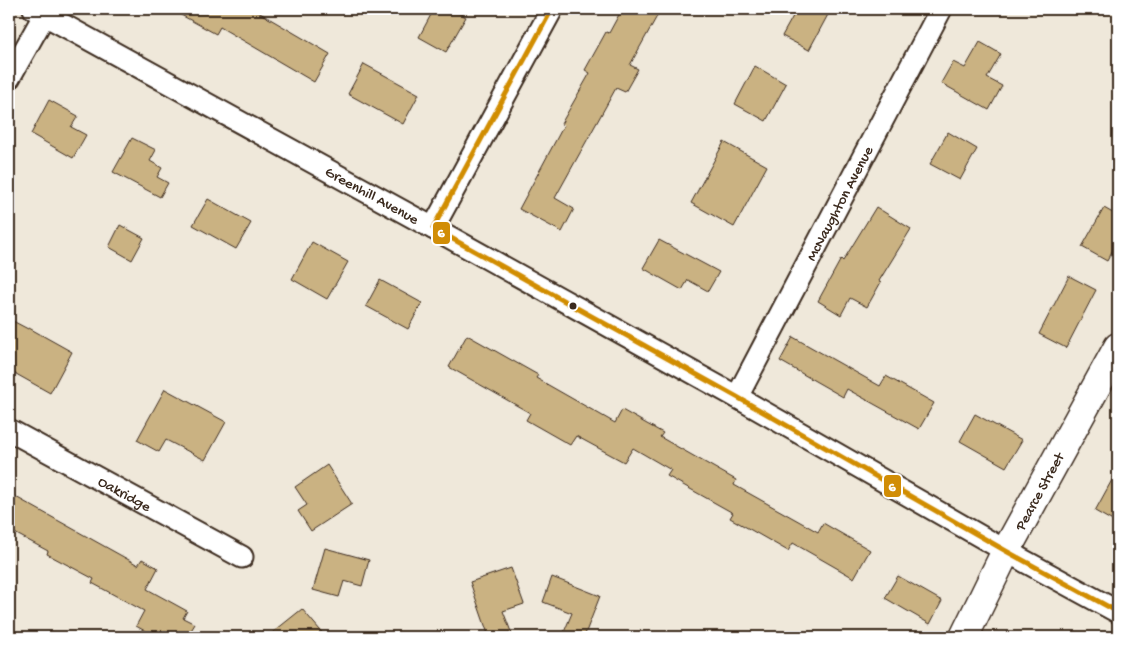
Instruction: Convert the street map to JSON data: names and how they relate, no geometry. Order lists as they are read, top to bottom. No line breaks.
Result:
{"streets":{"street":["Greenhill Avenue","McNaughton Avenue","Pearce Street","Oakridge"]},"crossings":[["Greenhill Avenue","McNaughton Avenue"],["Greenhill Avenue","Pearce Street"]],"lines":["transit line 6"]}
